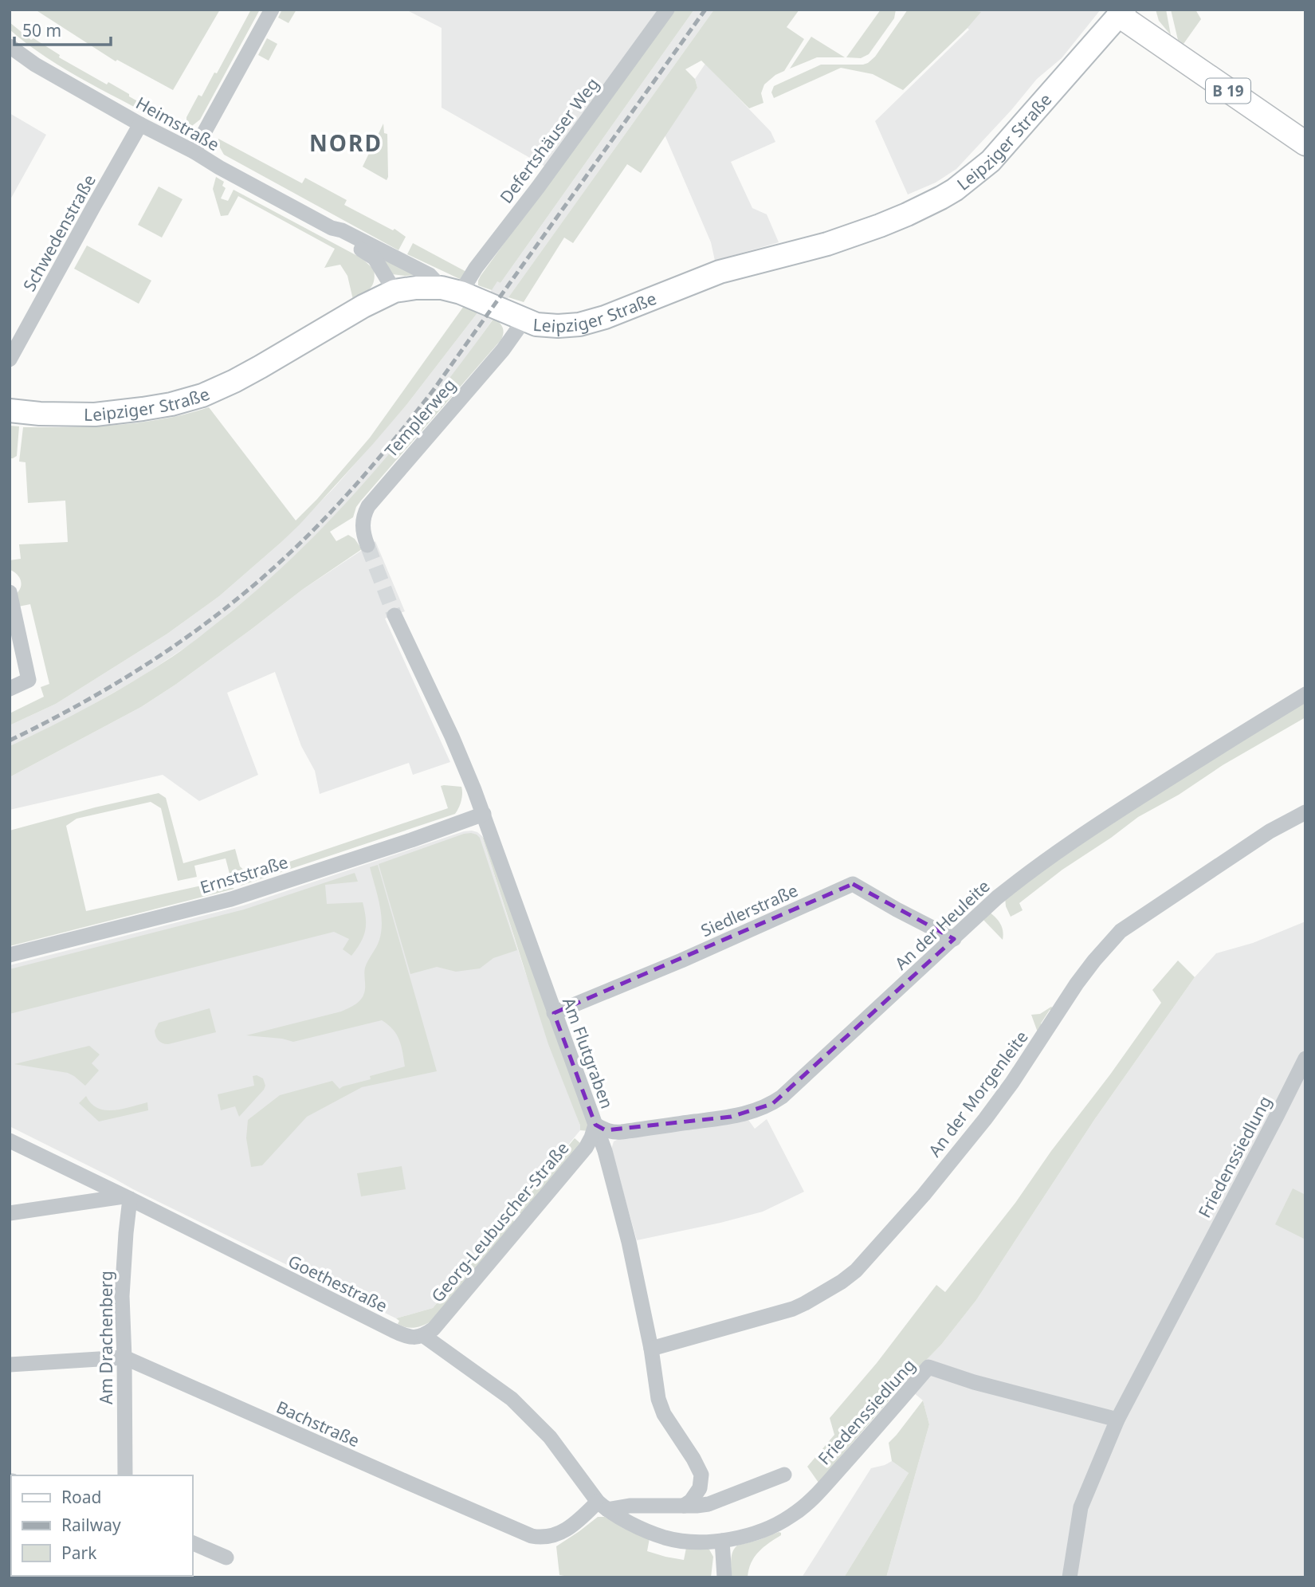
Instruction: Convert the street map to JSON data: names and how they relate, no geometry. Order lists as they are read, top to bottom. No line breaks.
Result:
{"streets":{"main road":["B 19","Leipziger Straße"],"street":["Heimstraße","Defertshäuser Weg","Schwedenstraße","Templerweg","Ernststraße","Siedlerstraße","An der Heuleite","Am Flutgraben","An der Morgenleite","Friedenssiedlung","Georg-Leubuscher-Straße","Goethestraße","Am Drachenberg","Bachstraße"]},"crossings":[["B 19","Leipziger Straße"],["Heimstraße","Defertshäuser Weg"],["Heimstraße","Leipziger Straße"],["Heimstraße","Schwedenstraße"],["Defertshäuser Weg","Leipziger Straße"],["Leipziger Straße","Templerweg"],["Ernststraße","Am Flutgraben"],["Siedlerstraße","An der Heuleite"],["Siedlerstraße","Am Flutgraben"],["An der Heuleite","Am Flutgraben"],["An der Heuleite","Georg-Leubuscher-Straße"],["Am Flutgraben","An der Morgenleite"],["Am Flutgraben","Georg-Leubuscher-Straße"],["Georg-Leubuscher-Straße","Goethestraße"],["Goethestraße","Am Drachenberg"],["Am Drachenberg","Bachstraße"]],"districts":["NORD"],"legend":["Road","Railway","Park"],"scale_bar":"50 m"}
